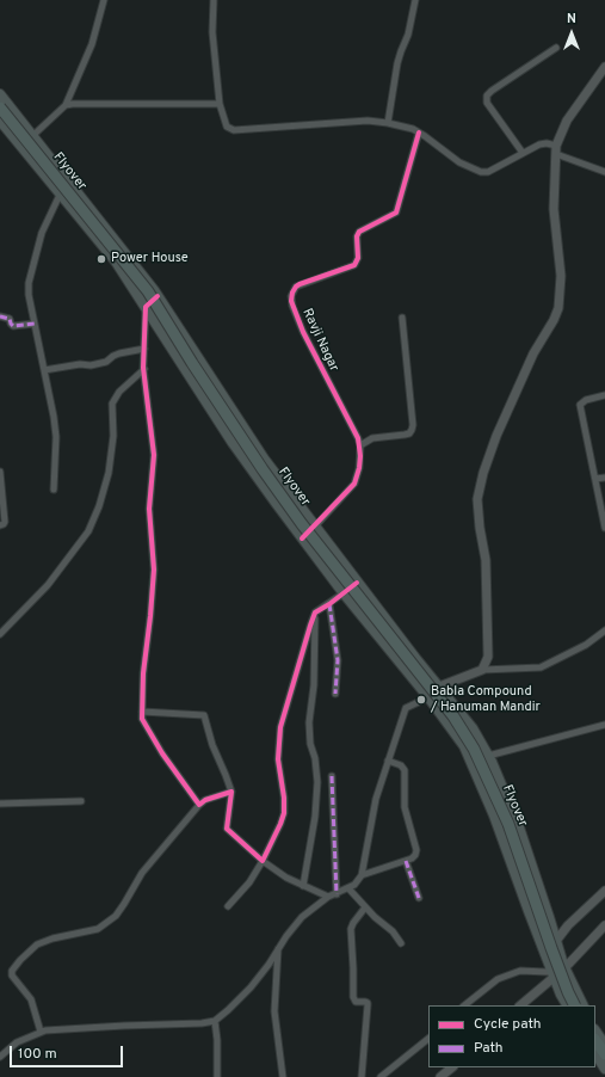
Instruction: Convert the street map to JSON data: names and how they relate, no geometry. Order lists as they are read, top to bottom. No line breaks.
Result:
{"streets":{"highway":["Flyover"],"street":["Ravji Nagar"]},"places":["Power House","Babla Compound / Hanuman Mandir"],"legend":["Cycle path","Path"],"scale_bar":"100 m","north":"top"}
